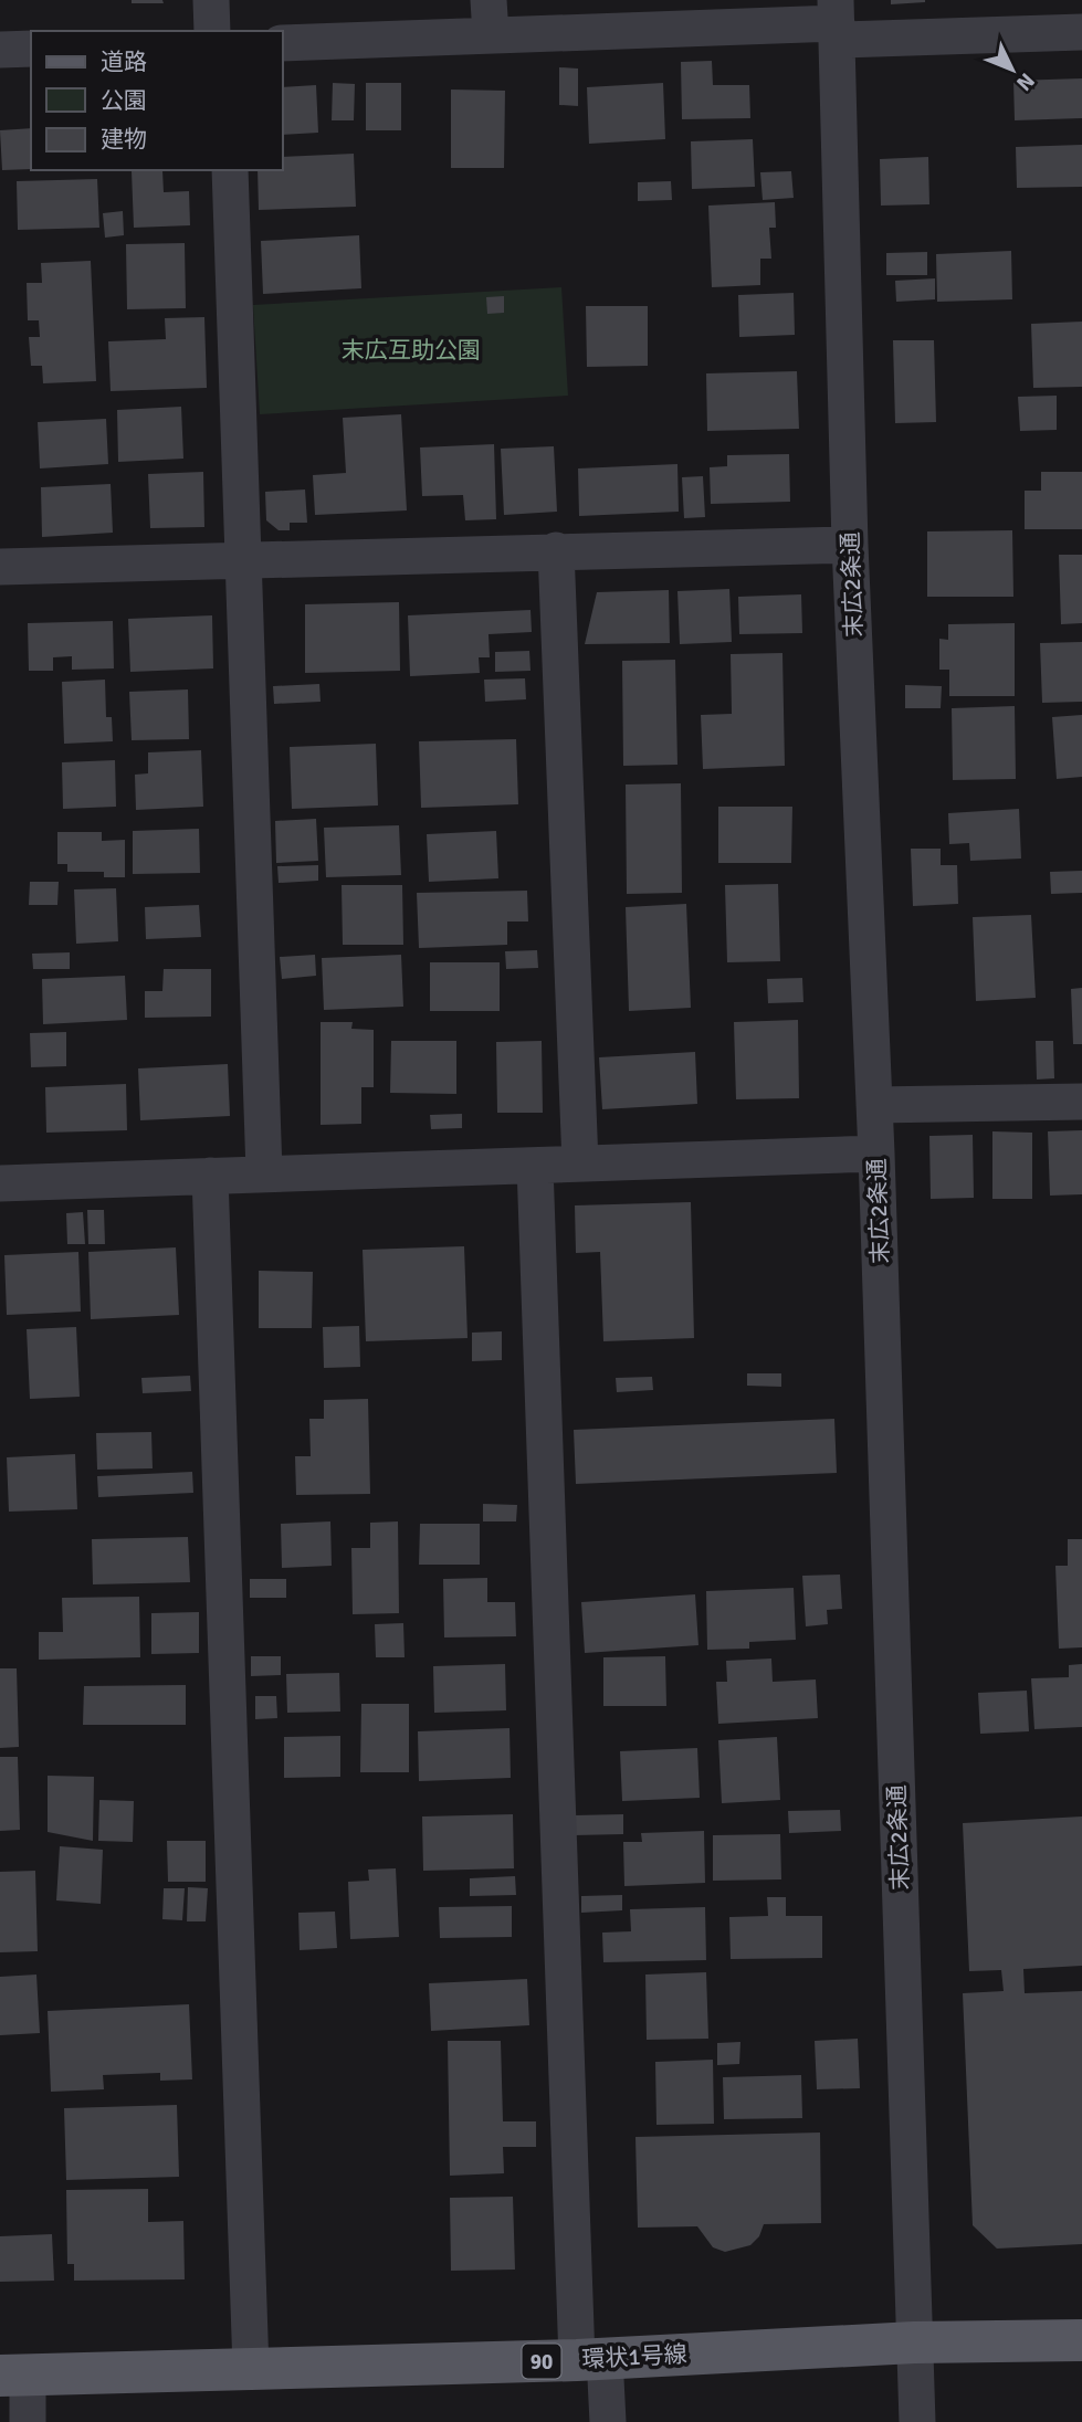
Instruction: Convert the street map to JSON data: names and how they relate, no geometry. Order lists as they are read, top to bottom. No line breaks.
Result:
{"streets":{"main road":["環状1号線","90"],"street":["末広2条通"]},"crossings":[["末広2条通","環状1号線"]],"parks":["末広互助公園"],"legend":["道路","公園","建物"],"north":"bottom right"}
